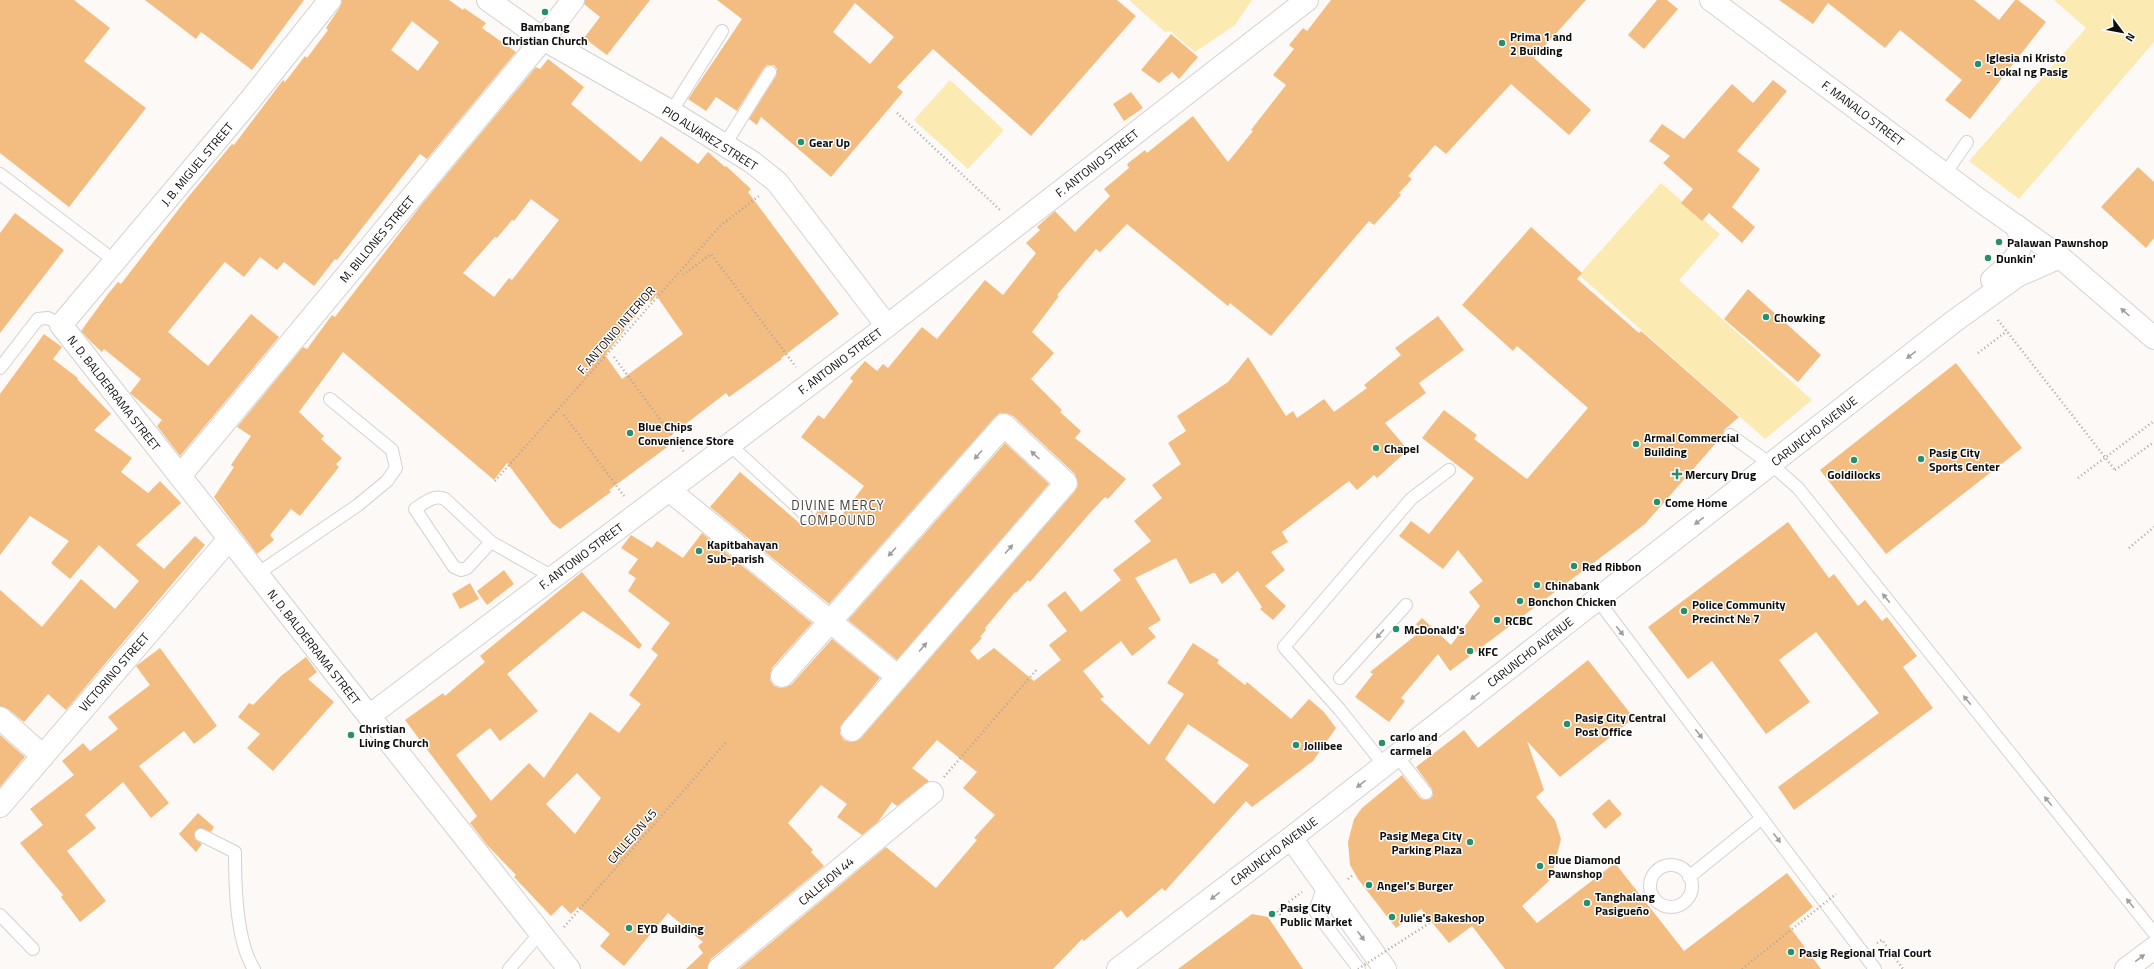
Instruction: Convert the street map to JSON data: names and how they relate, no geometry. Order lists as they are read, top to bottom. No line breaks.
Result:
{"streets":{"street":["F. MANALO STREET","PIO ALVAREZ STREET","F. ANTONIO STREET","J. B. MIGUEL STREET","M. BILLONES STREET","N. D. BALDERRAMA STREET","CARUNCHO AVENUE","VICTORINO STREET","CALLEJON 44"],"path":["F. ANTONIO INTERIOR","CALLEJON 45"]},"crossings":[["F. MANALO STREET","CARUNCHO AVENUE"],["PIO ALVAREZ STREET","F. ANTONIO STREET"],["PIO ALVAREZ STREET","M. BILLONES STREET"],["F. ANTONIO STREET","N. D. BALDERRAMA STREET"],["J. B. MIGUEL STREET","N. D. BALDERRAMA STREET"],["M. BILLONES STREET","N. D. BALDERRAMA STREET"],["N. D. BALDERRAMA STREET","VICTORINO STREET"],["N. D. BALDERRAMA STREET","CALLEJON 45"]],"one_way":["CARUNCHO AVENUE"],"districts":["DIVINE MERCY COMPOUND"],"places":{"other":["Bambang Christian Church","Prima 1 and 2 Building","Iglesia ni Kristo - Lokal ng Pasig","Gear Up","Palawan Pawnshop","Dunkin'","Chowking","Blue Chips Convenience Store","Armal Commercial Building","Chapel","Pasig City Sports Center","Goldilocks","Come Home","Kapitbahayan Sub-parish","Red Ribbon","Chinabank","Bonchon Chicken","Police Community Precinct № 7","RCBC","McDonald's","KFC","Pasig City Central Post Office","Christian Living Church","carlo and carmela","Jollibee","Pasig Mega City Parking Plaza","Blue Diamond Pawnshop","Angel's Burger","Tanghalang Pasigueño","Pasig City Public Market","Julie's Bakeshop","EYD Building","Pasig Regional Trial Court"],"health":["Mercury Drug"]},"north":"bottom right"}
